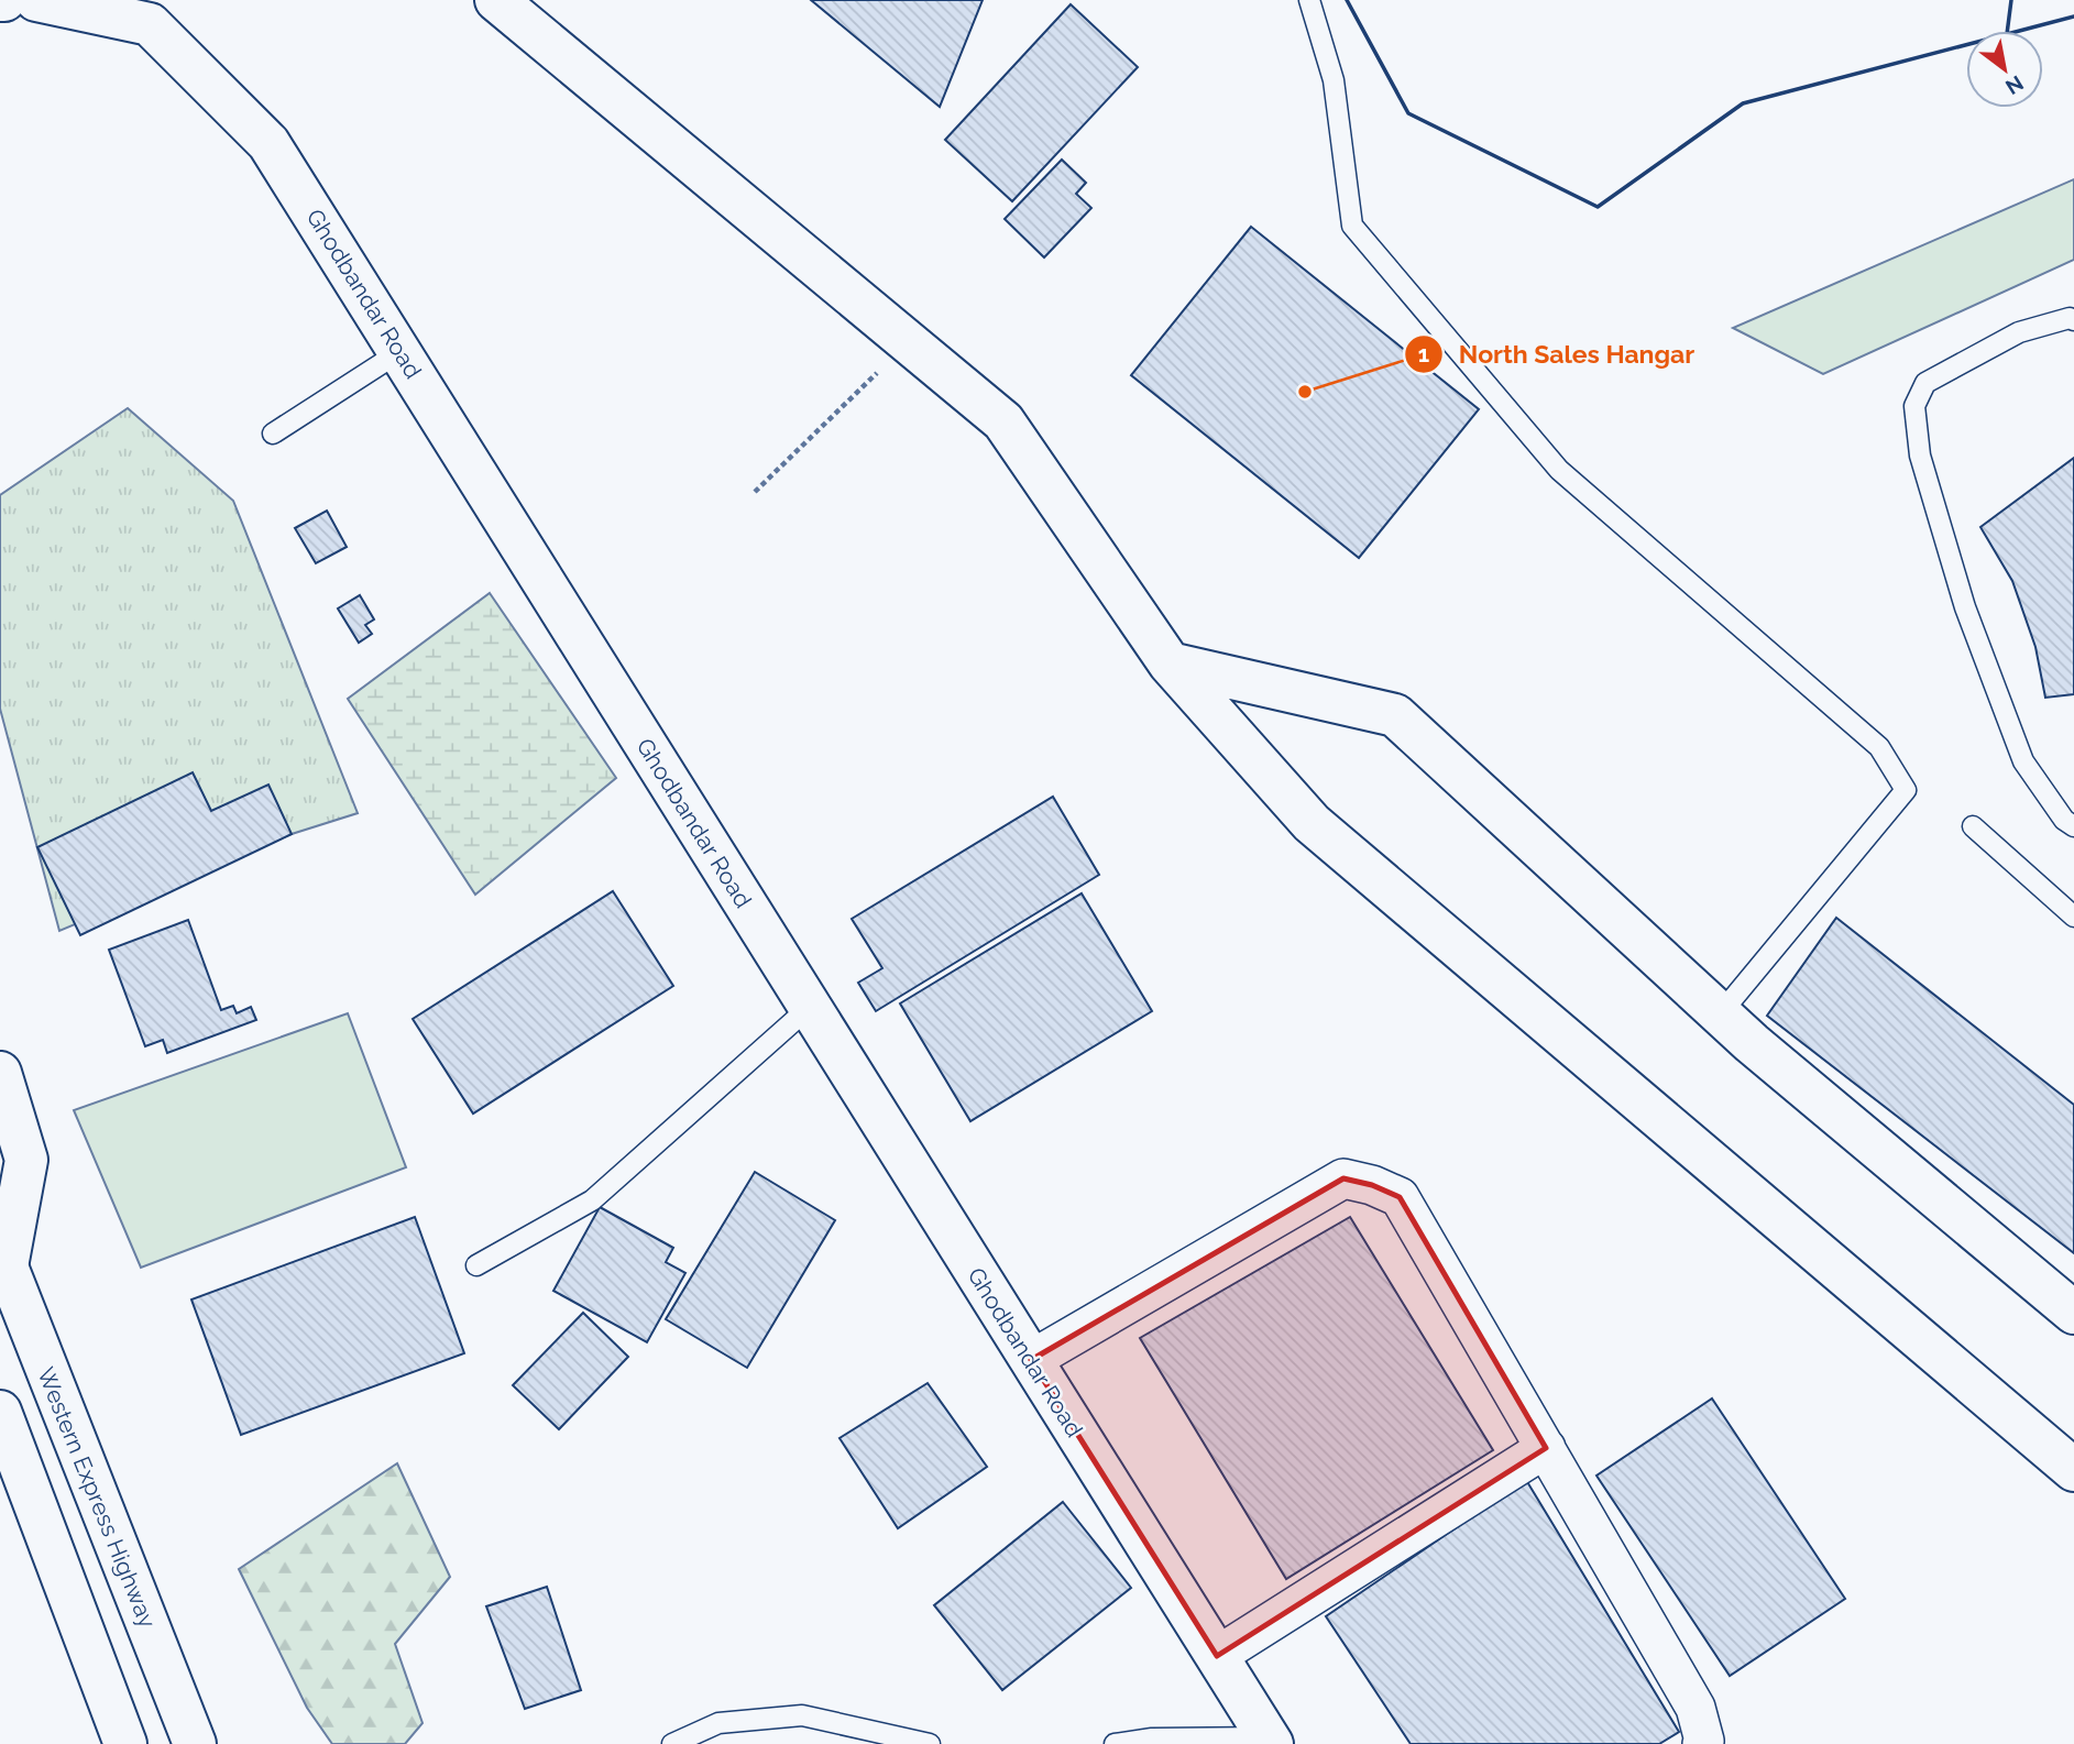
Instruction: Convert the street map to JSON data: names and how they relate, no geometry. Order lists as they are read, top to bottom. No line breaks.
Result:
{"streets":{"main road":["Ghodbandar Road","Western Express Highway"]},"places":["North Sales Hangar"],"north":"bottom right"}
